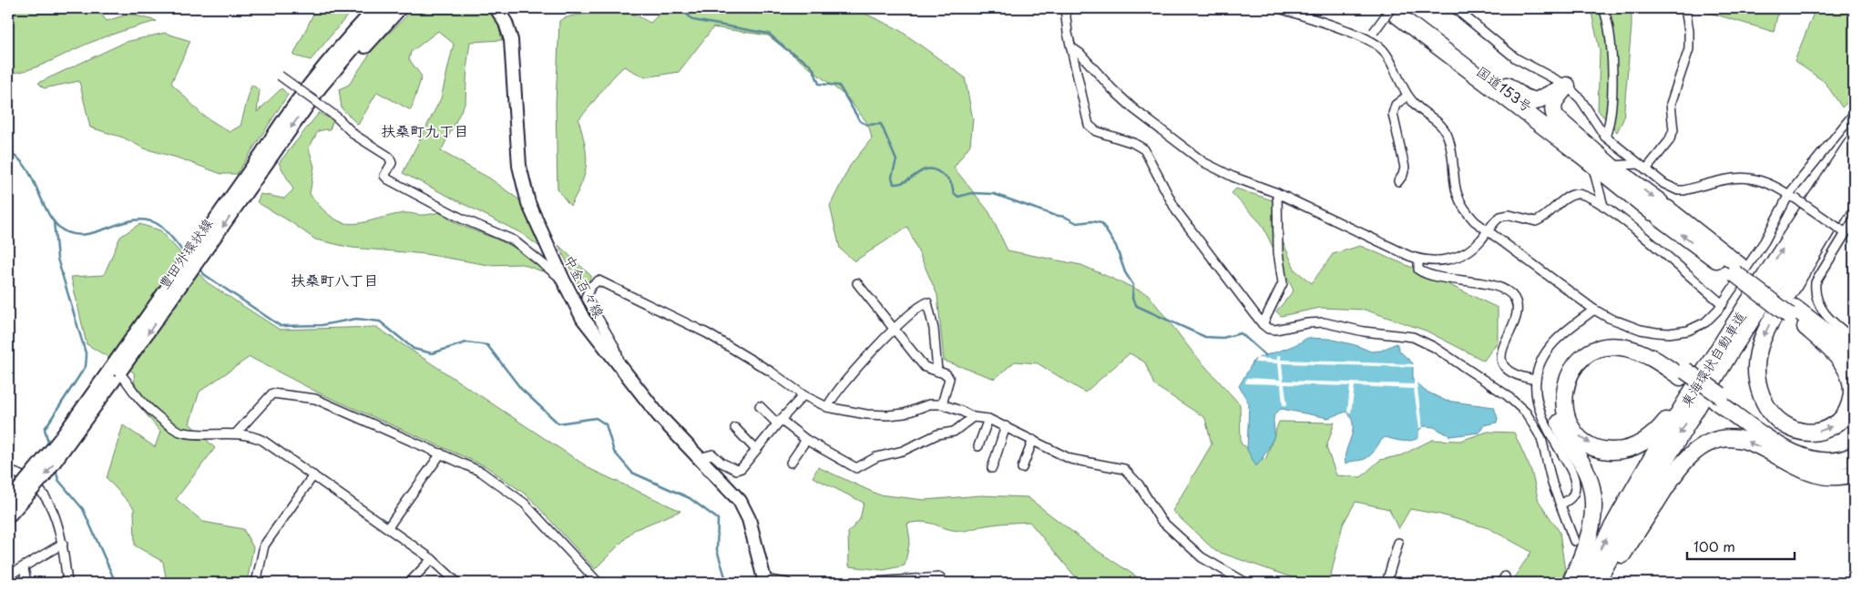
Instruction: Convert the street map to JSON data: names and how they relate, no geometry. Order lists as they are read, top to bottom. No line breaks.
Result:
{"streets":{"highway":["国道153号","東海環状自動車道"],"street":["豊田外環状線","中金百々線"]},"districts":["扶桑町九丁目","扶桑町八丁目"],"scale_bar":"100 m"}
